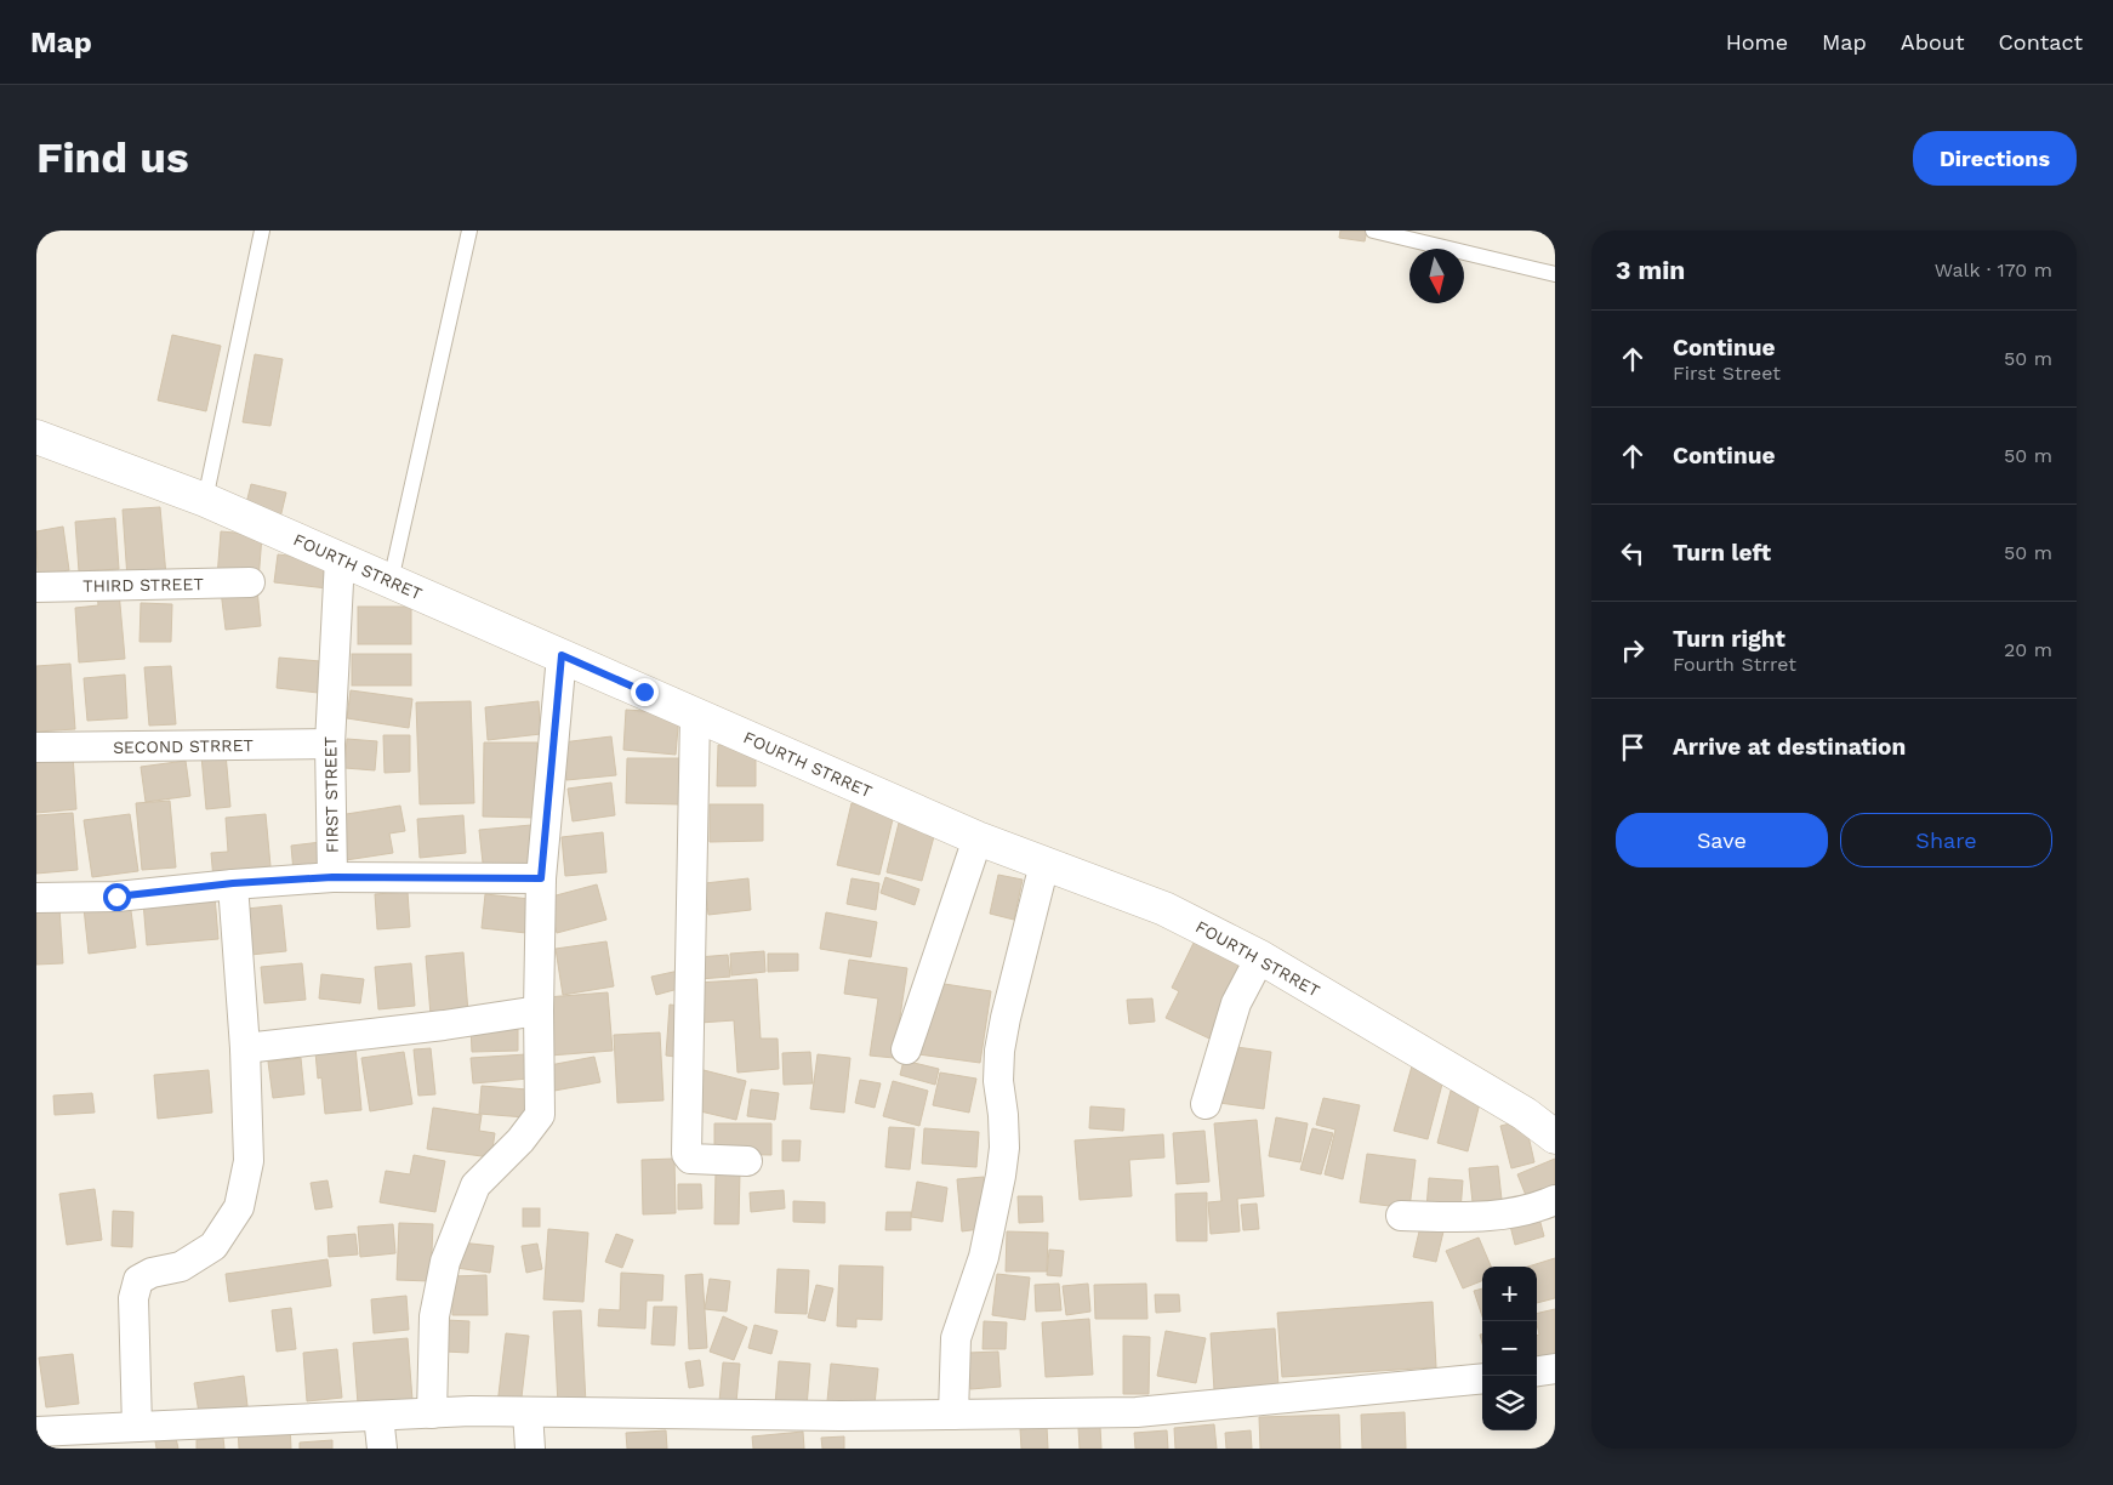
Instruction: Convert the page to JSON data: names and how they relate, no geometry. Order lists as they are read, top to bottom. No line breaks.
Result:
{"streets":{"street":["FOURTH STRRET","THIRD STREET","SECOND STRRET","FIRST STREET"]},"crossings":[["FOURTH STRRET","FIRST STREET"],["SECOND STRRET","FIRST STREET"]],"north":"bottom","page":{"header":"Map","nav":["Home","Map","About","Contact"],"buttons":["Directions",["Save","Share"]],"title":"Find us","heading":["3 min","Walk · 170 m"],"list":[["Continue","First Street","50 m"],["Continue","50 m"],["Turn left","50 m"],["Turn right","Fourth Strret","20 m"],"Arrive at destination"],"map_buttons":["+","−"]}}
